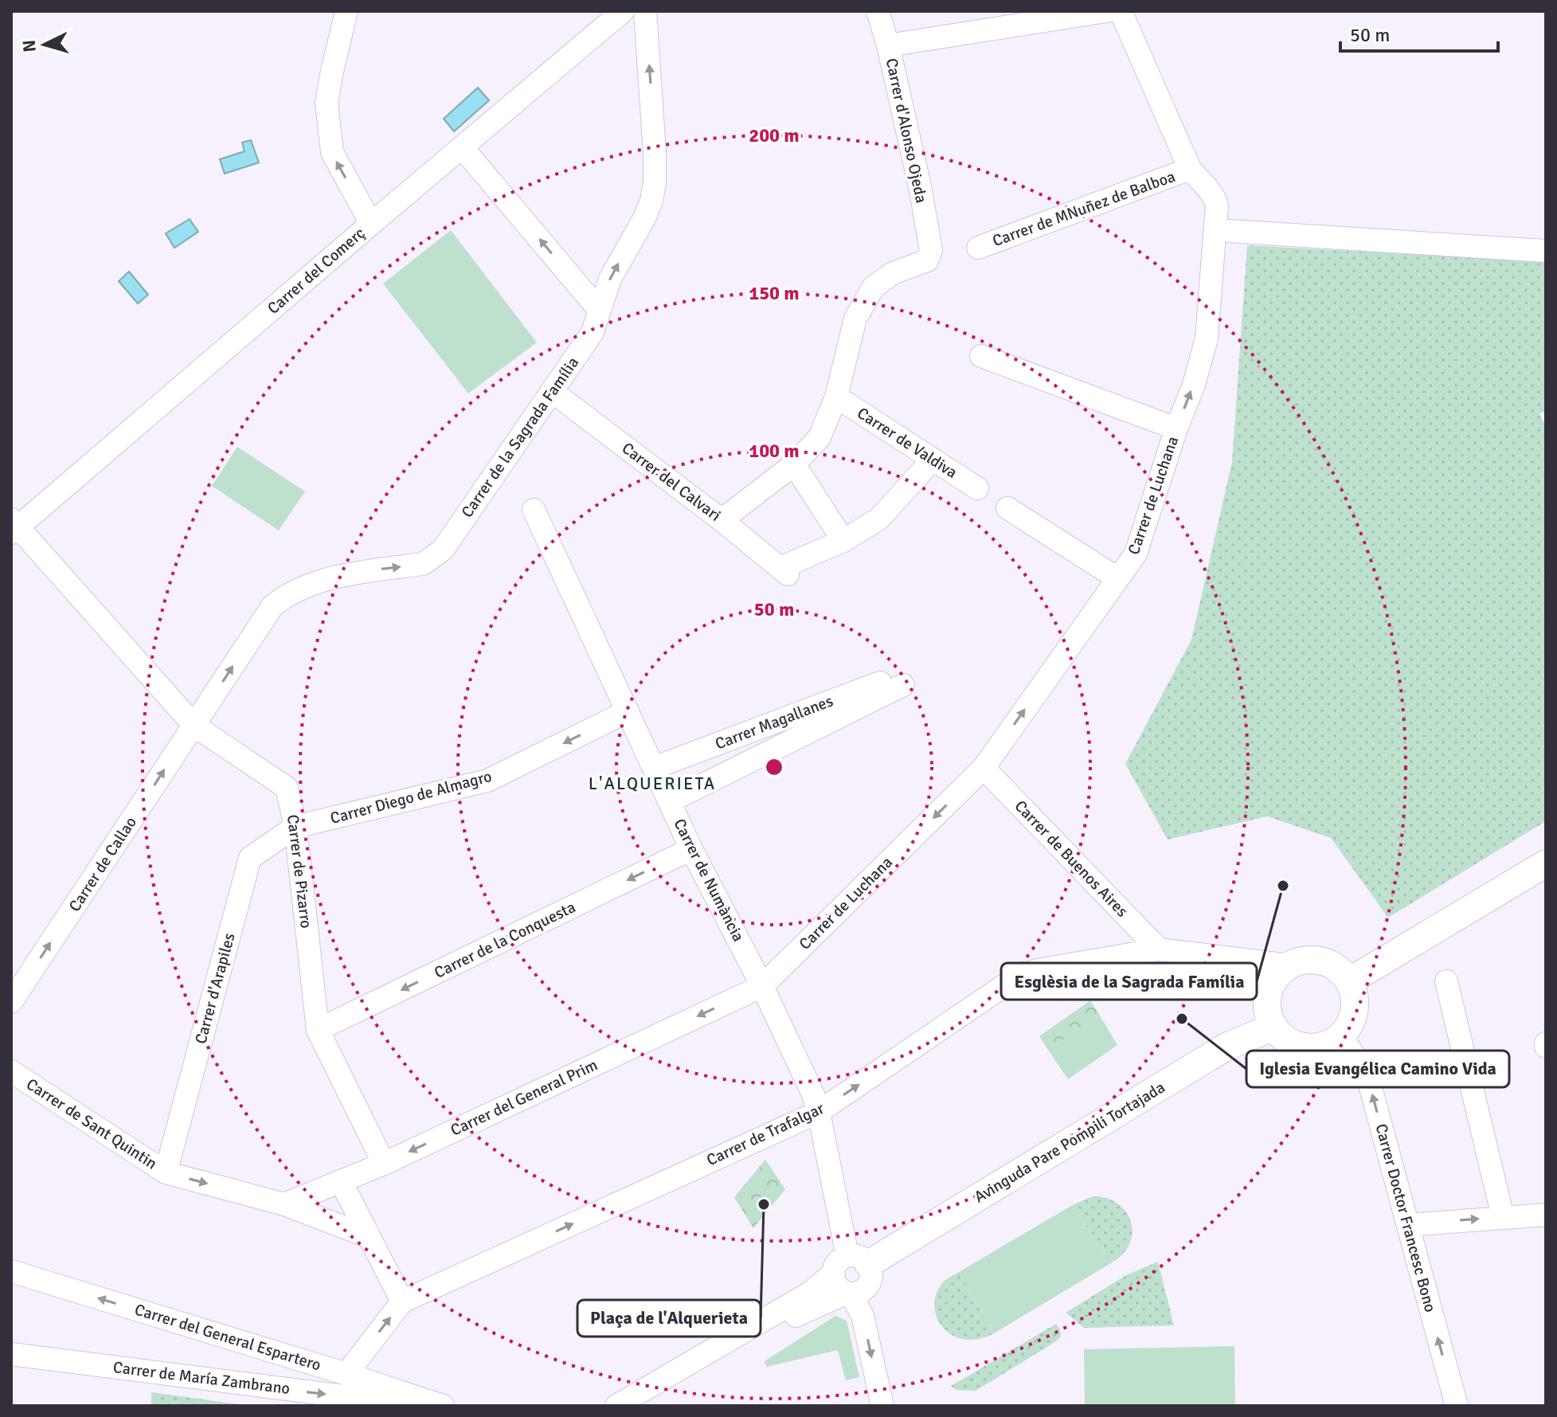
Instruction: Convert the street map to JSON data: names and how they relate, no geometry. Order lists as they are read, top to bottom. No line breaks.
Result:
{"streets":{"street":["Carrer d'Alonso Ojeda","Carrer de MNuñez de Balboa","Carrer del Comerç","Carrer de la Sagrada Família","Carrer de Valdiva","Carrer del Calvari","Carrer de Luchana","Carrer Magallanes","Carrer Diego de Almagro","Carrer de Buenos Aires","Carrer de Callao","Carrer de Pizarro","Carrer de Numància","Carrer de la Conquesta","Carrer d'Arapiles","Carrer del General Prim","Carrer de Sant Quintin","Carrer de Trafalgar","Avinguda Pare Pompili Tortajada","Carrer Doctor Francesc Bono","Carrer del General Espartero","Carrer de María Zambrano"]},"crossings":[["Carrer d'Alonso Ojeda","Carrer de Valdiva"],["Carrer de MNuñez de Balboa","Carrer de Luchana"],["Carrer del Comerç","Carrer de Pizarro"],["Carrer de la Sagrada Família","Carrer del Calvari"],["Carrer de la Sagrada Família","Carrer de Callao"],["Carrer de la Sagrada Família","Carrer de Pizarro"],["Carrer de Luchana","Carrer de Buenos Aires"],["Carrer de Luchana","Carrer de Numància"],["Carrer de Luchana","Carrer del General Prim"],["Carrer Magallanes","Carrer de Numància"],["Carrer Diego de Almagro","Carrer de Pizarro"],["Carrer Diego de Almagro","Carrer de Numància"],["Carrer Diego de Almagro","Carrer d'Arapiles"],["Carrer de Buenos Aires","Carrer de Trafalgar"],["Carrer de Callao","Carrer de Pizarro"],["Carrer de Pizarro","Carrer de la Conquesta"],["Carrer de Pizarro","Carrer d'Arapiles"],["Carrer de Pizarro","Carrer del General Prim"],["Carrer de Numància","Carrer de la Conquesta"],["Carrer de Numància","Carrer del General Prim"],["Carrer de Numància","Carrer de Trafalgar"],["Carrer de Numància","Avinguda Pare Pompili Tortajada"],["Carrer d'Arapiles","Carrer de Sant Quintin"],["Carrer del General Prim","Carrer de Sant Quintin"],["Carrer de Trafalgar","Avinguda Pare Pompili Tortajada"],["Carrer de Trafalgar","Carrer Doctor Francesc Bono"],["Carrer de Trafalgar","Carrer del General Espartero"],["Avinguda Pare Pompili Tortajada","Carrer Doctor Francesc Bono"]],"one_way":["Carrer de la Sagrada Família","Carrer Diego de Almagro","Carrer de Callao","Carrer de la Conquesta","Carrer del General Prim","Carrer de Trafalgar","Carrer del General Espartero","Carrer de María Zambrano"],"districts":["L'ALQUERIETA"],"places":["Esglèsia de la Sagrada Família","Iglesia Evangélica Camino Vida","Plaça de l'Alquerieta"],"scale_bar":"50 m","north":"left","rings":["200 m","150 m","100 m","50 m"]}
